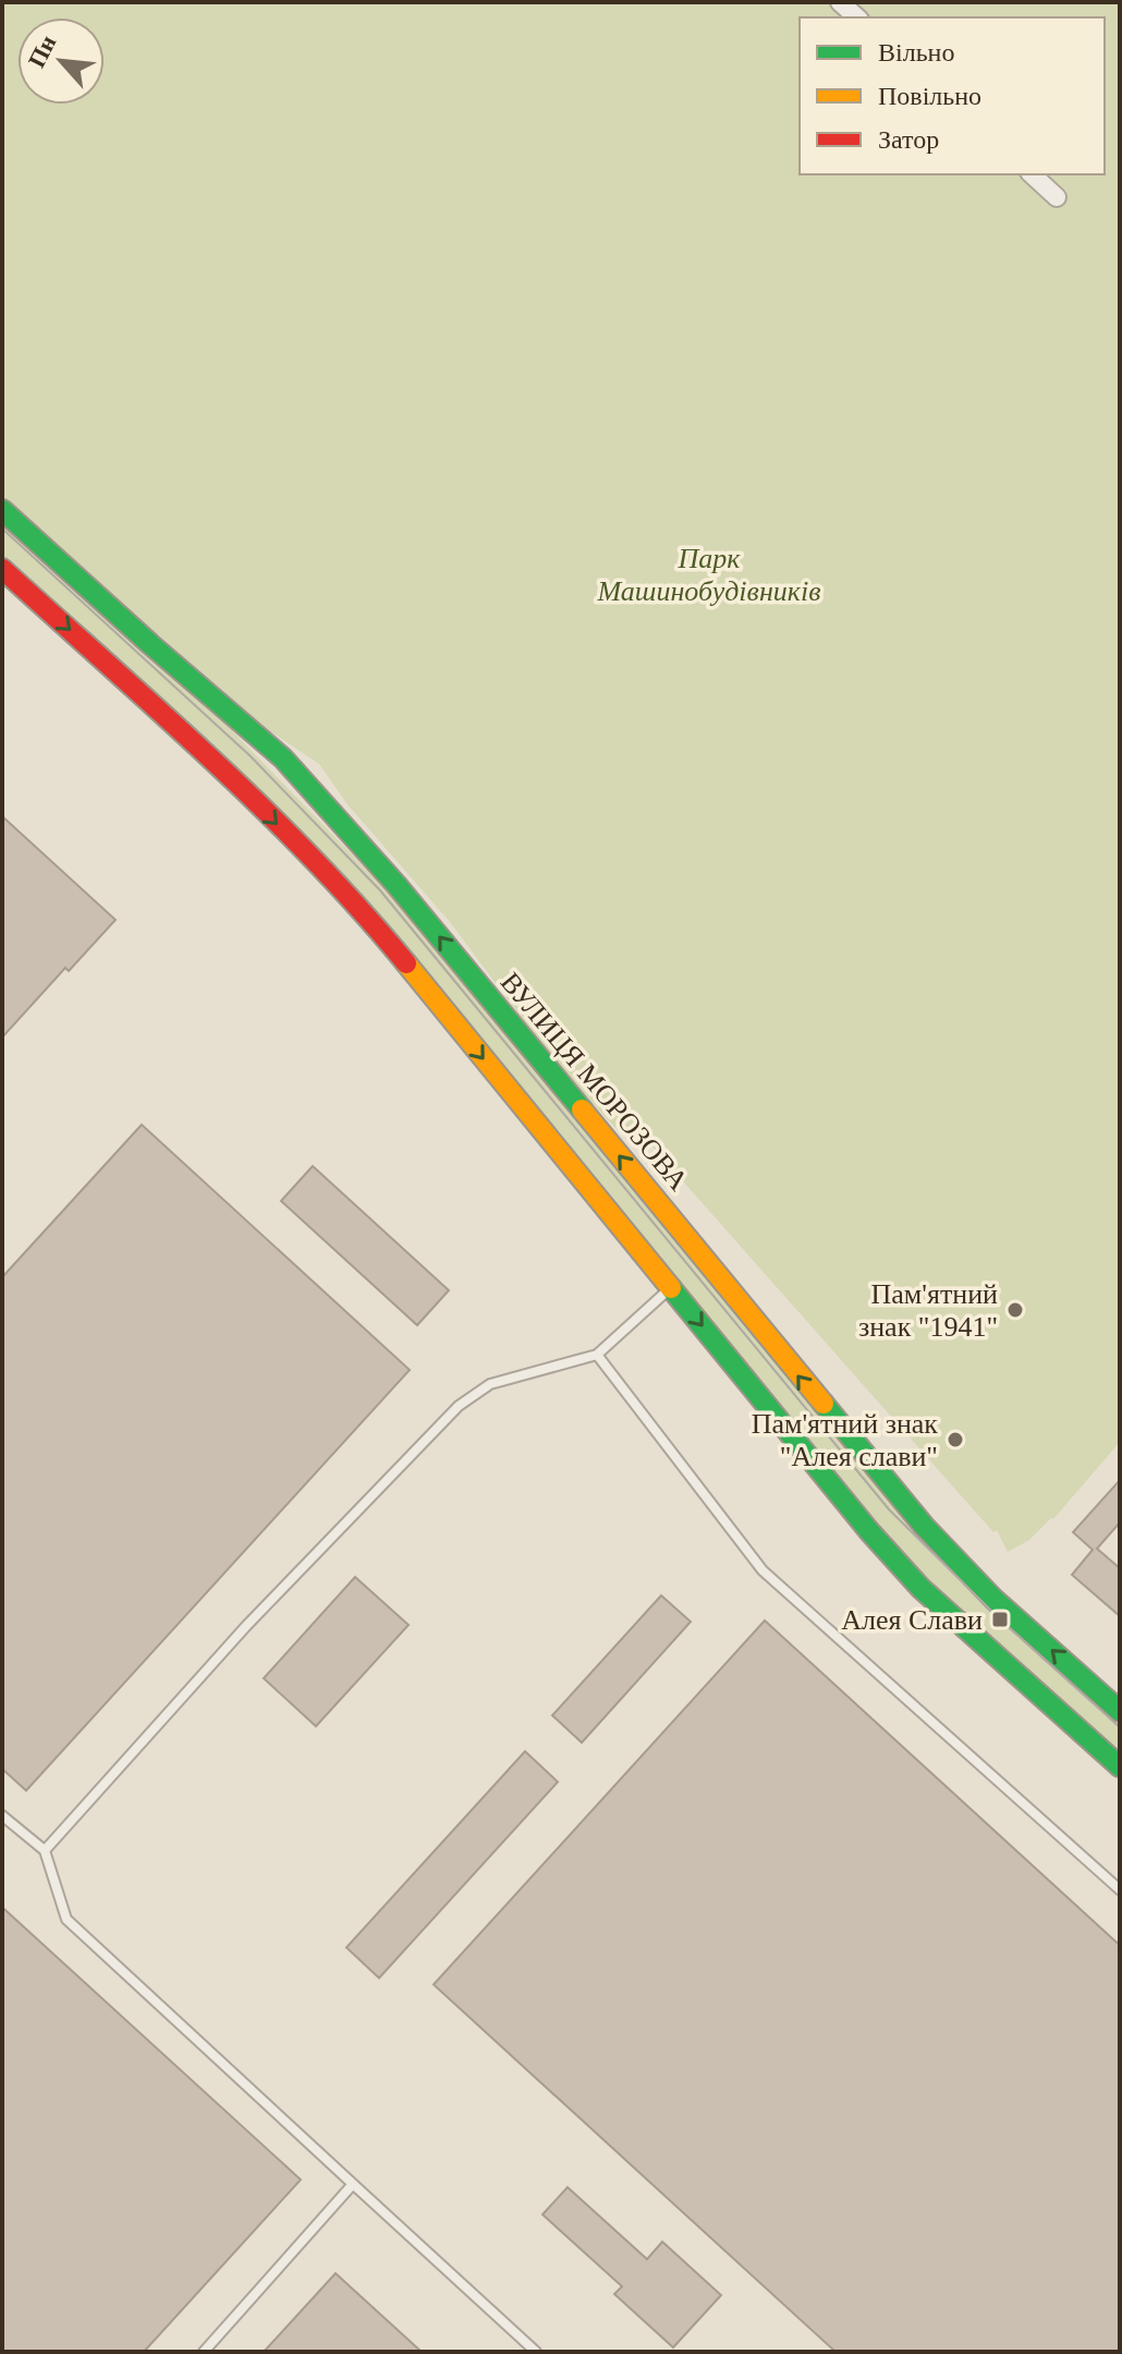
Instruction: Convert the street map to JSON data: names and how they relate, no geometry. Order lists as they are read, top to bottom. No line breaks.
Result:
{"streets":{"main road":["ВУЛИЦЯ МОРОЗОВА"]},"parks":["Парк Машинобудівників"],"places":{"other":["Пам'ятний знак \"1941\"","Пам'ятний знак \"Алея слави\""],"transit":["Алея Слави"]},"legend":["Вільно","Повільно","Затор"],"north":"top left"}
